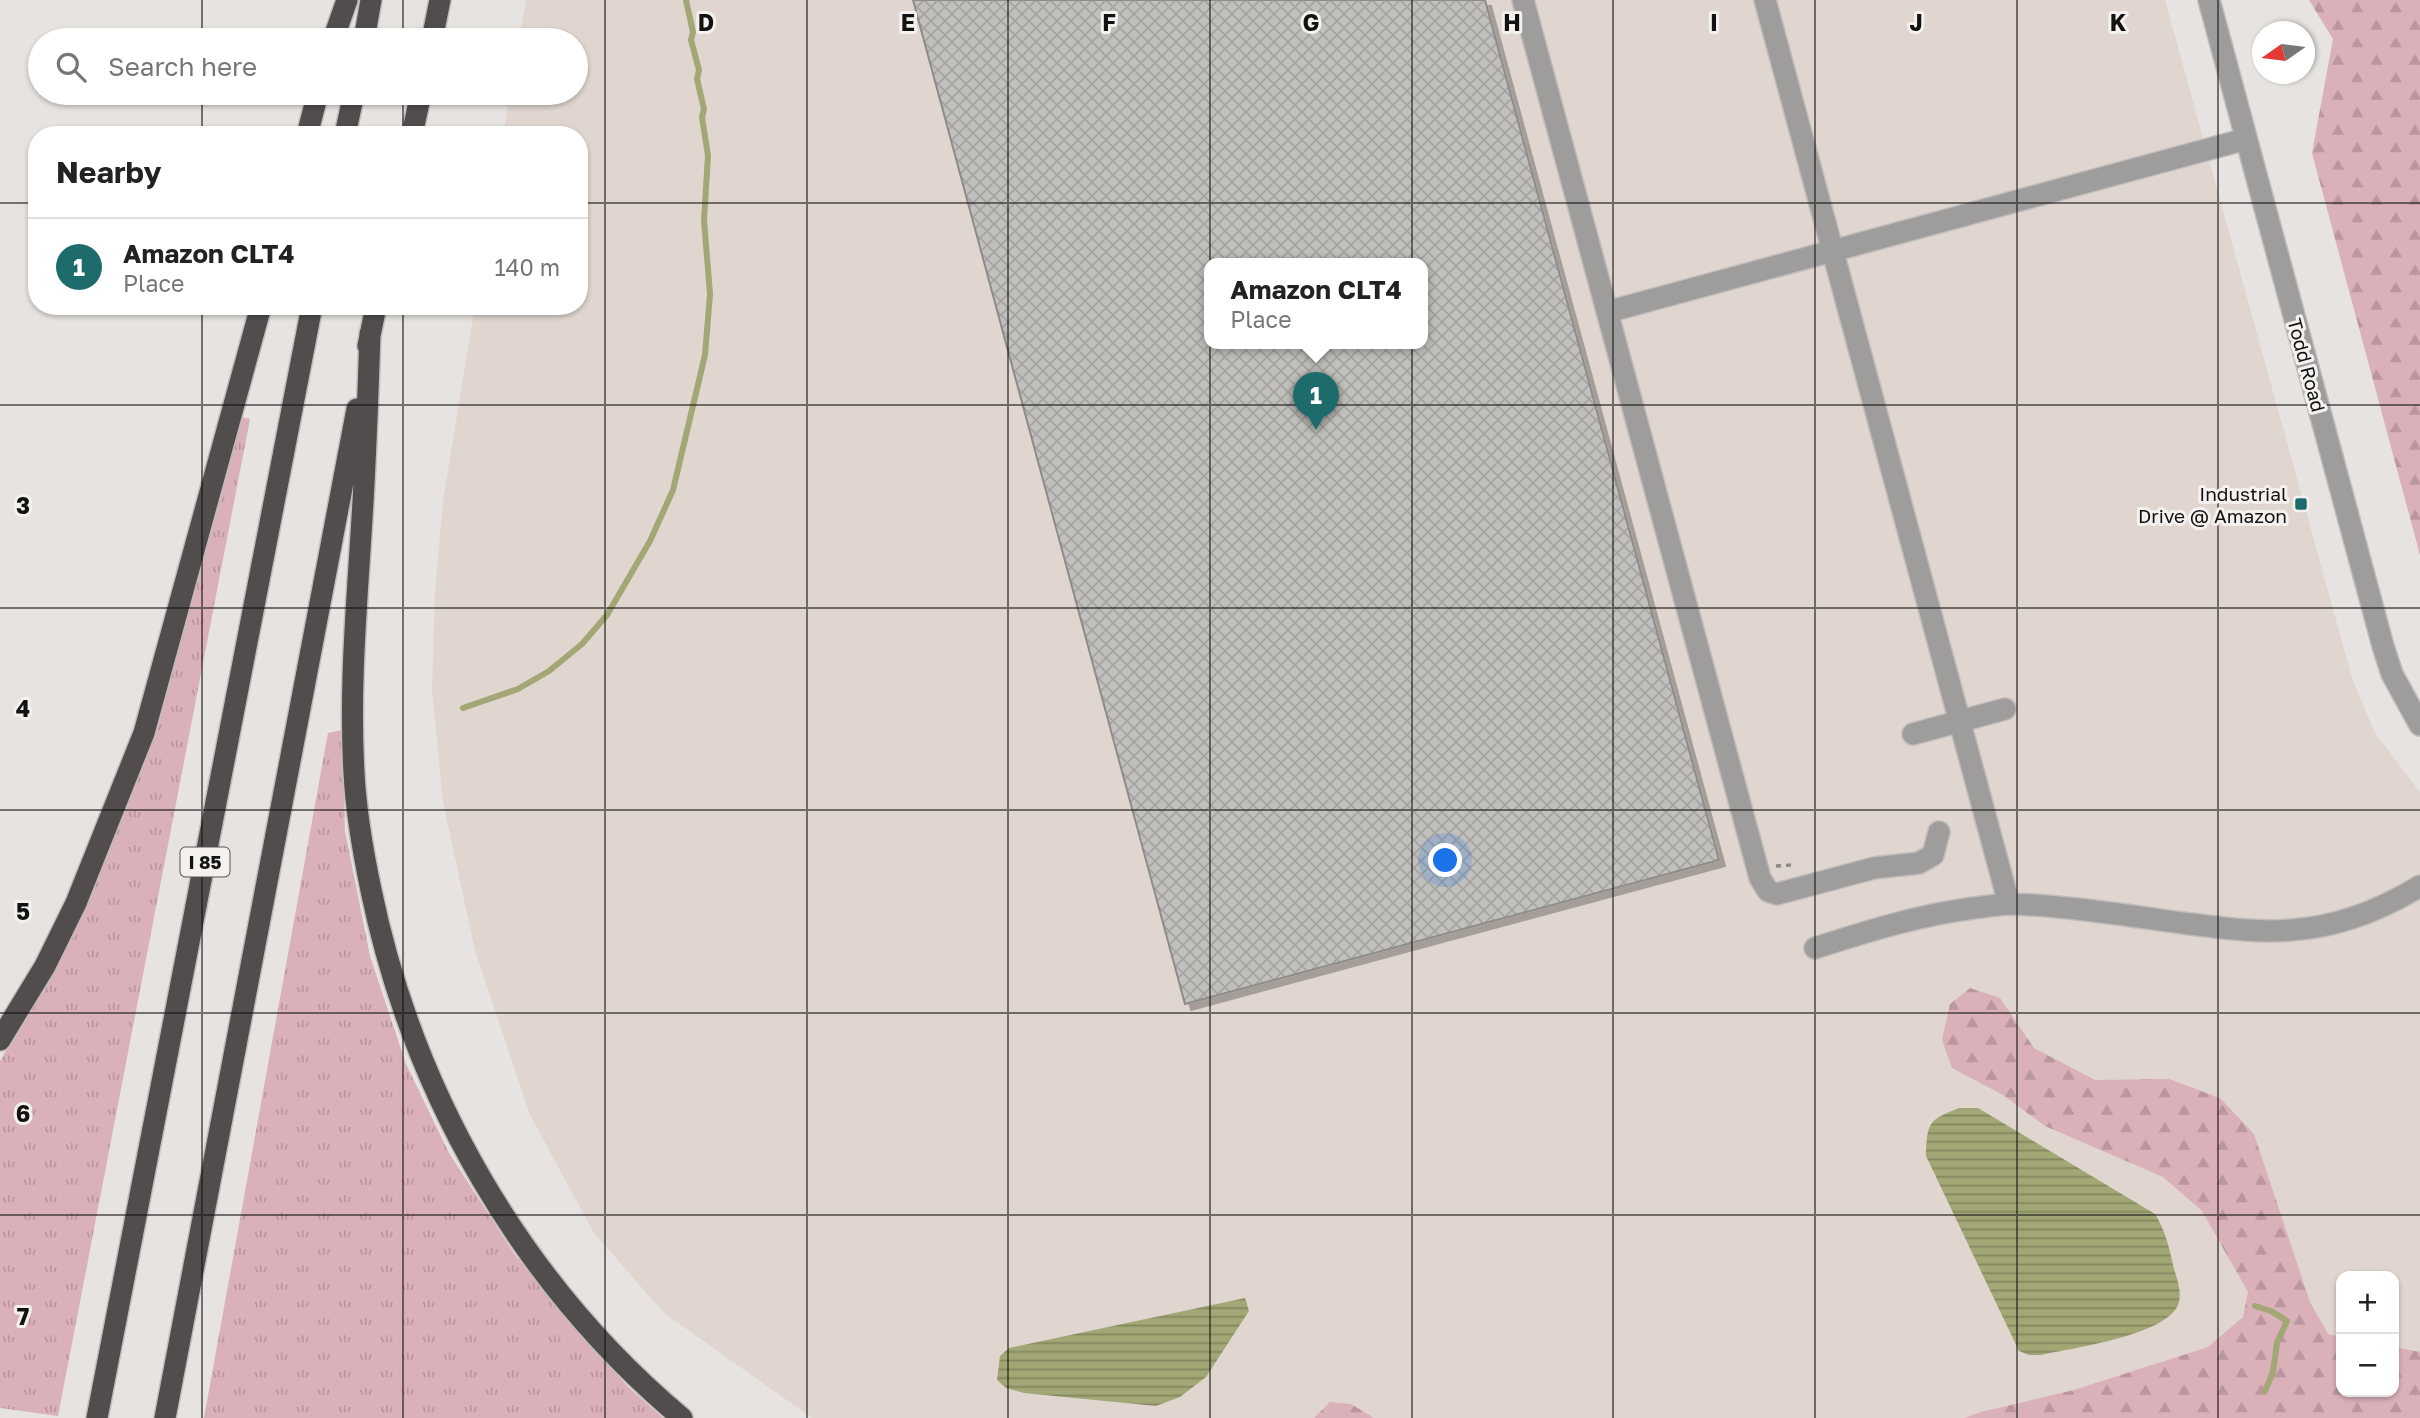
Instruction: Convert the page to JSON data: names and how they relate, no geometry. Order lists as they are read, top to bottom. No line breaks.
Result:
{"streets":{"highway":["I 85"],"street":["Todd Road"]},"places":{"transit":["Industrial Drive @ Amazon"]},"north":"left","page":{"search":"Search here","heading":"Nearby","list":[{"mark":"1","name":"Amazon CLT4","note":"Place","value":"140 m"}],"popup":["Amazon CLT4","Place"],"pins":"1","map_buttons":["+","−"]},"grid":{"columns":["D","E","F","G","H","I","J","K"],"rows":["3","4","5","6","7"]}}
